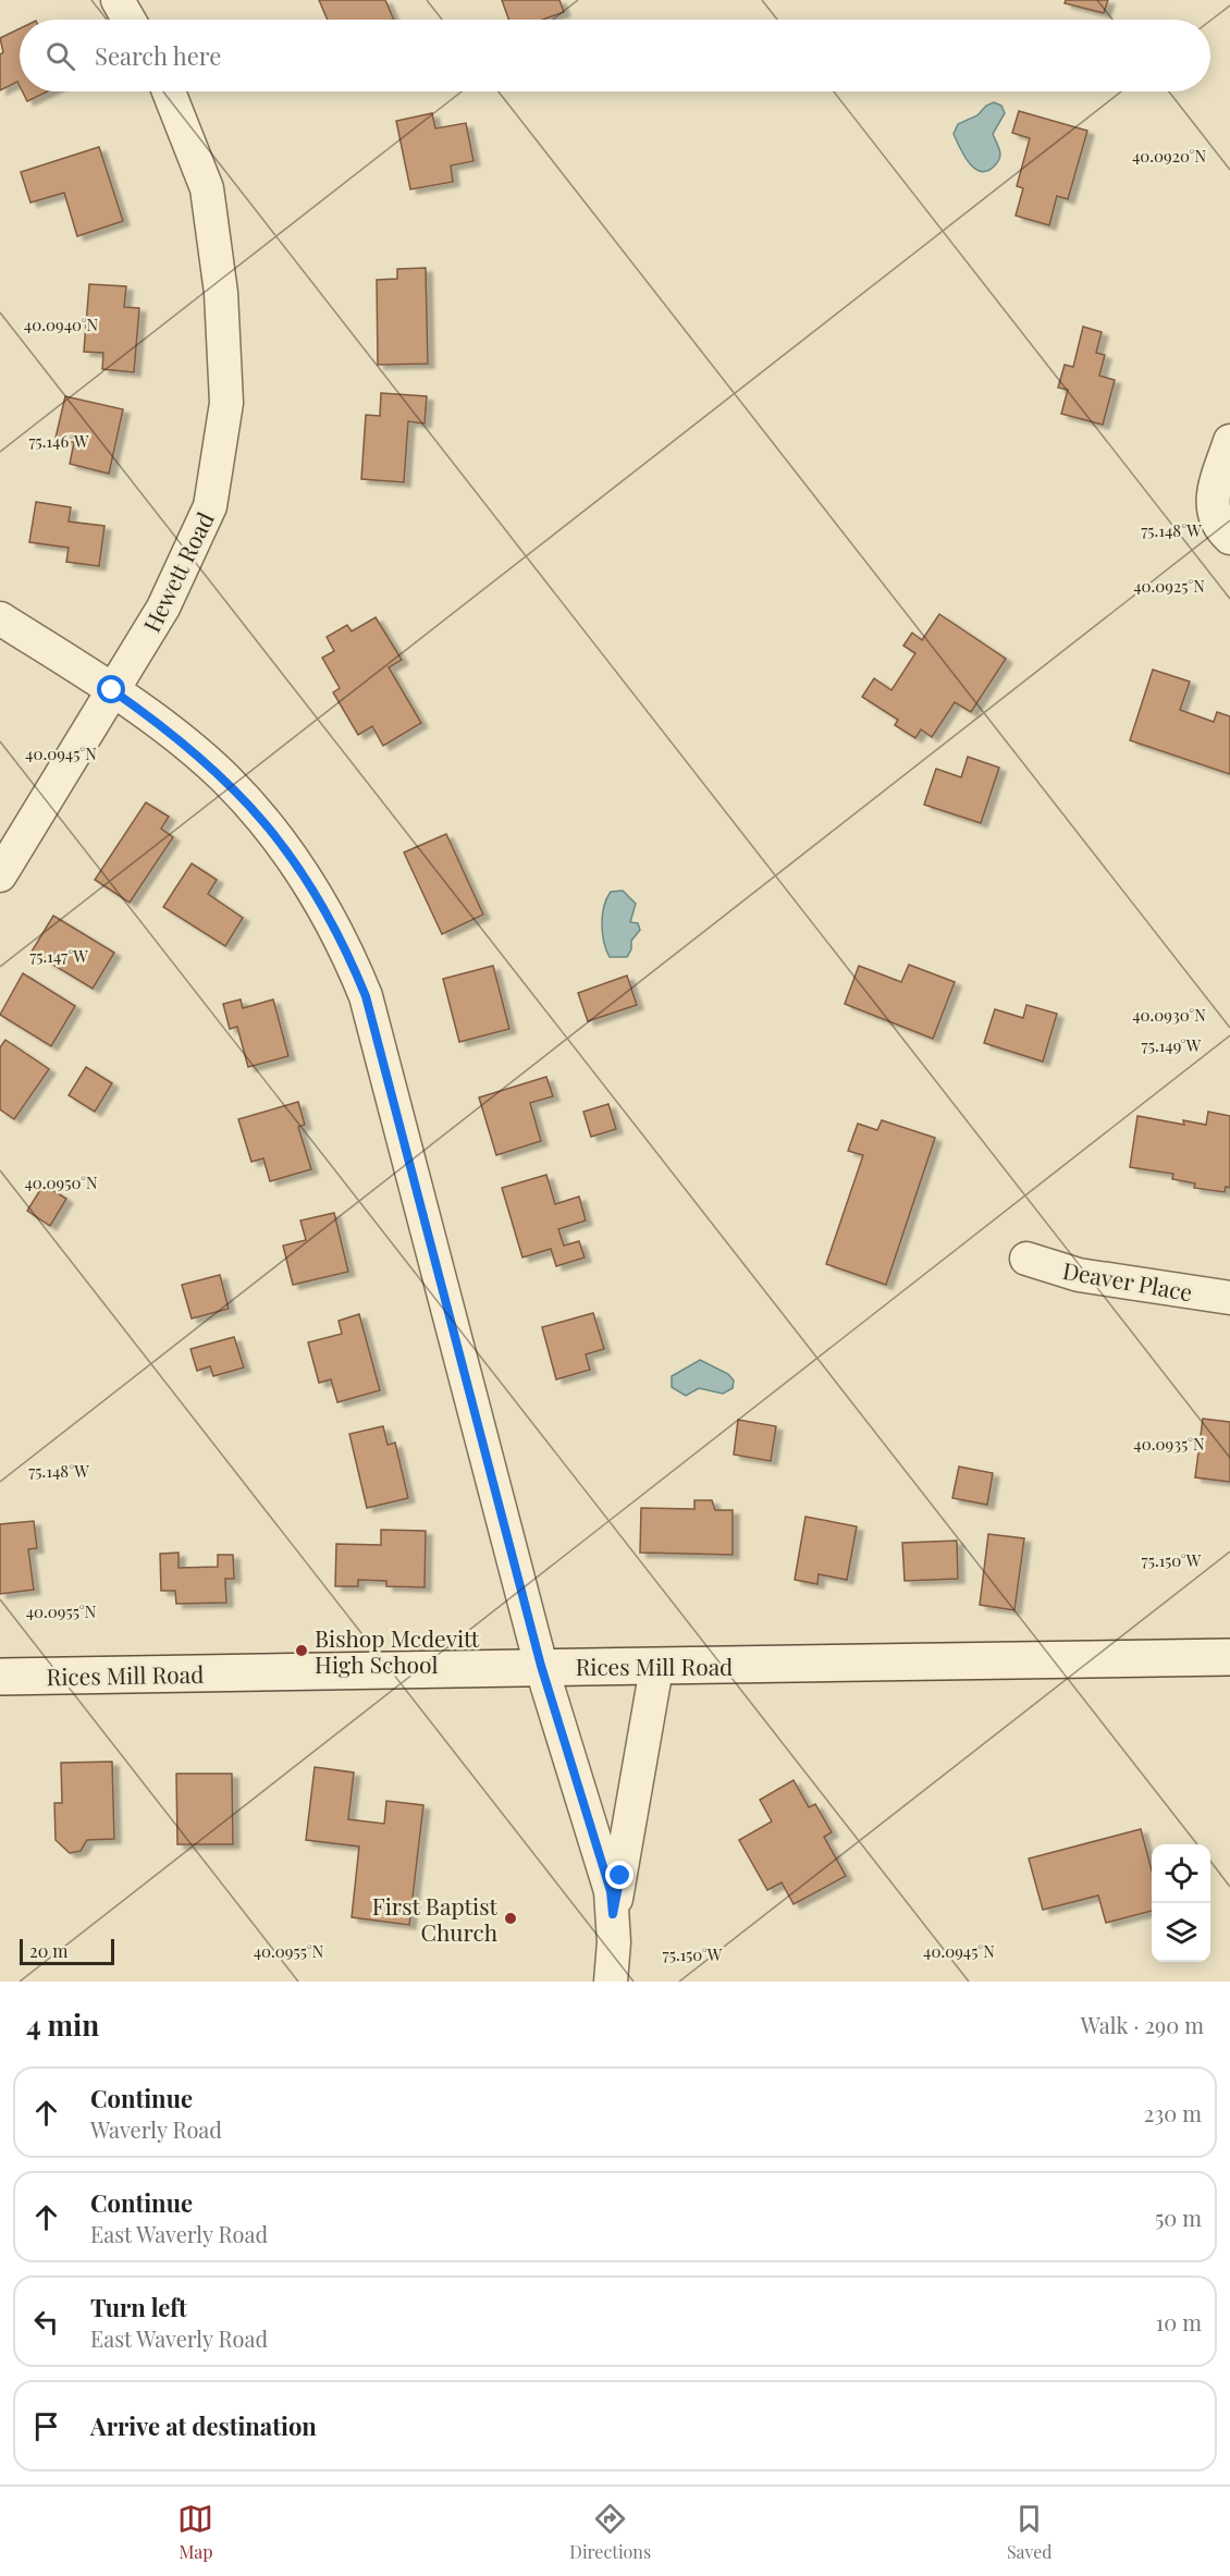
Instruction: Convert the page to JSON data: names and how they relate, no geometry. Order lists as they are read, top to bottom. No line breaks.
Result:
{"streets":{"street":["Hewett Road","Deaver Place","Rices Mill Road"]},"places":["Bishop Mcdevitt High School","First Baptist Church"],"scale_bar":"20 m","page":{"search":"Search here","scale":"20 m","heading":["4 min","Walk · 290 m"],"list":[["Continue","Waverly Road","230 m"],["Continue","East Waverly Road","50 m"],["Turn left","East Waverly Road","10 m"],"Arrive at destination"],"nav":["Map","Directions","Saved"]},"coordinates":["40.0920°N","40.0940°N","75.146°W","75.148°W","40.0925°N","40.0945°N","75.147°W","40.0930°N","75.149°W","40.0950°N","40.0935°N","75.150°W","40.0955°N"]}
